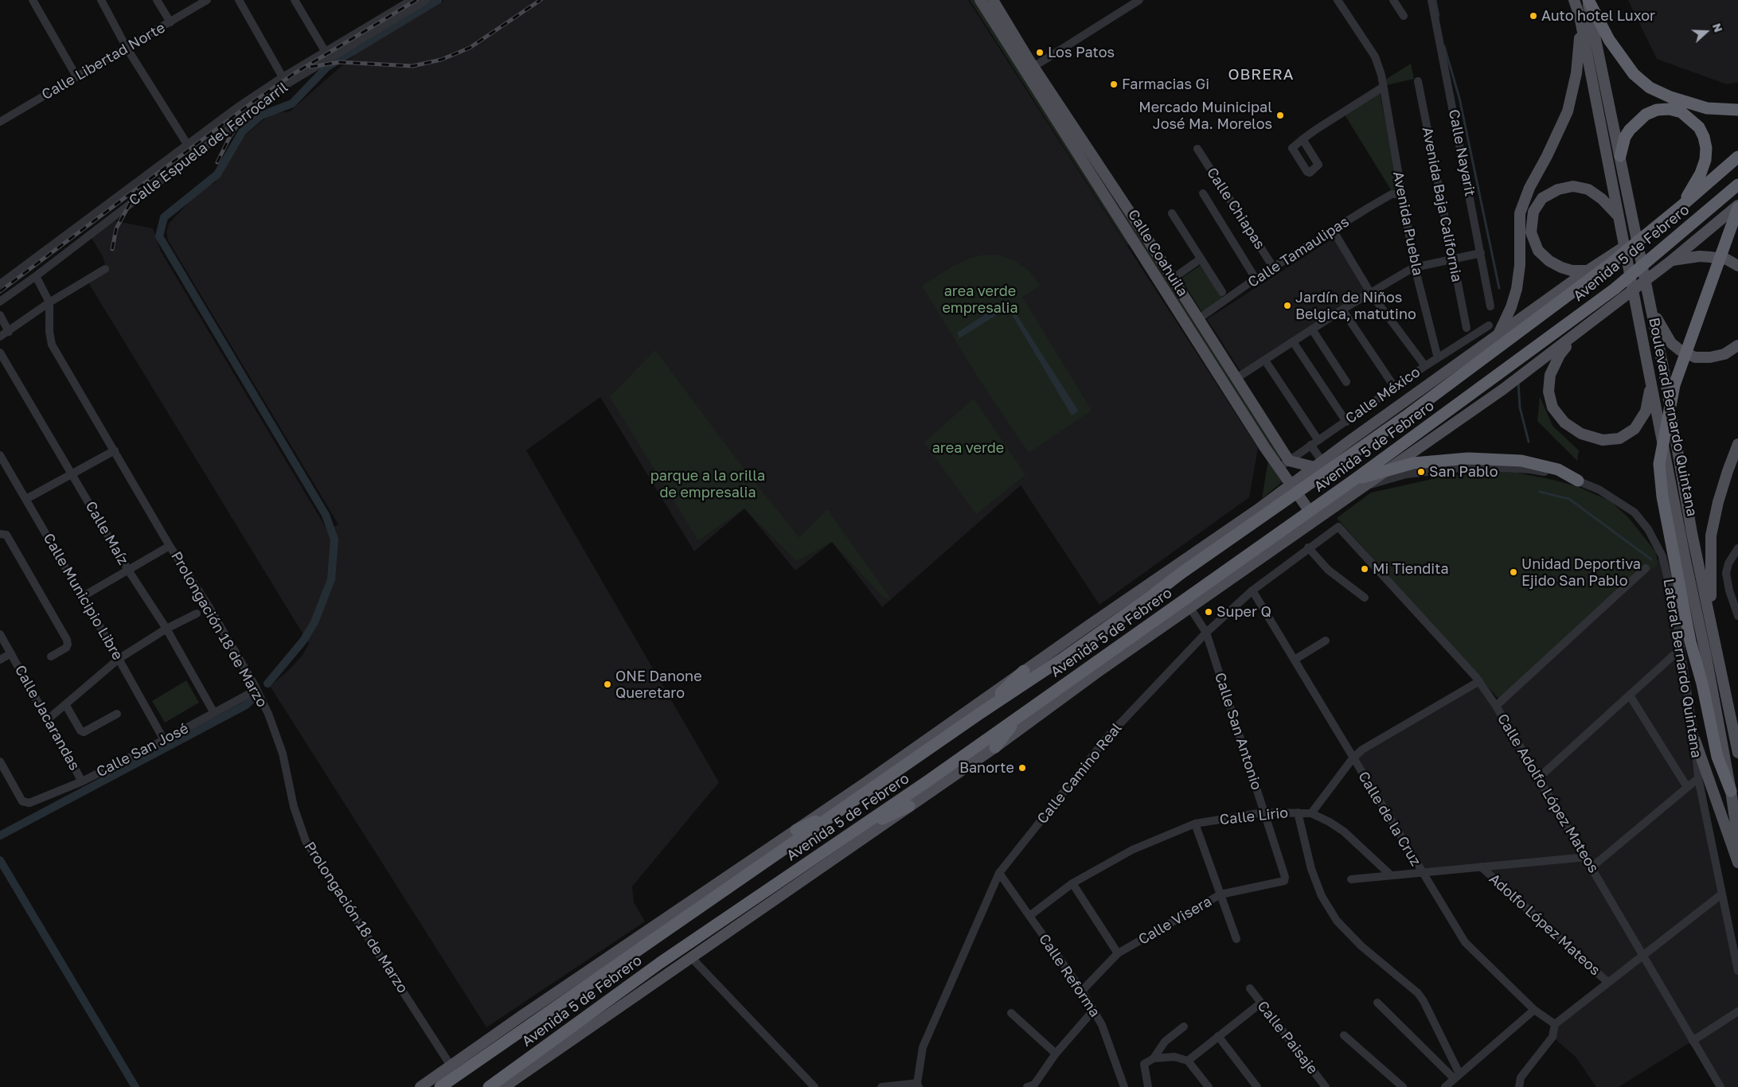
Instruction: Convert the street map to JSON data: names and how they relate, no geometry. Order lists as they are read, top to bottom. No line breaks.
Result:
{"streets":{"highway":["Avenida 5 de Febrero"],"main road":["Calle Coahuila","Boulevard Bernardo Quintana"],"street":["Calle Libertad Norte","Calle Espuela del Ferrocarril","Calle Nayarit","Avenida Baja California","Calle Chiapas","Avenida Puebla","Calle Tamaulipas","Calle México","Calle Maíz","Calle Municipio Libre","Prolongación 18 de Marzo","Lateral Bernardo Quintana","Calle Jacarandas","Calle San Antonio","Calle San José","Calle Camino Real","Calle Adolfo López Mateos","Calle Lirio","Calle de la Cruz","Calle Visera","Adolfo López Mateos","Calle Reforma","Calle Paisaje"]},"crossings":[["Calle Espuela del Ferrocarril","Prolongación 18 de Marzo"],["Calle Chiapas","Calle Tamaulipas"],["Avenida Puebla","Calle Tamaulipas"],["Avenida Puebla","Calle México"],["Calle Tamaulipas","Calle Coahuila"],["Calle Coahuila","Avenida 5 de Febrero"],["Calle Coahuila","Calle México"],["Avenida 5 de Febrero","Prolongación 18 de Marzo"],["Avenida 5 de Febrero","Calle San Antonio"],["Calle Maíz","Calle San José"],["Calle Municipio Libre","Calle San José"],["Prolongación 18 de Marzo","Calle San José"],["Calle Jacarandas","Calle San José"],["Calle San Antonio","Calle Camino Real"],["Calle San Antonio","Calle Lirio"],["Calle San Antonio","Calle Visera"],["Calle Camino Real","Calle Adolfo López Mateos"],["Calle Camino Real","Calle de la Cruz"],["Calle Camino Real","Calle Reforma"],["Calle Lirio","Calle Reforma"],["Calle Visera","Calle Reforma"]],"districts":["OBRERA"],"parks":["area verde empresalia","area verde","parque a la orilla de empresalia"],"places":["Auto hotel Luxor","Los Patos","Farmacias Gi","Mercado Muinicipal José Ma. Morelos","Jardín de Niños Belgica, matutino","San Pablo","Mi Tiendita","Unidad Deportiva Ejido San Pablo","Super Q","ONE Danone Queretaro","Banorte"],"north":"right"}
